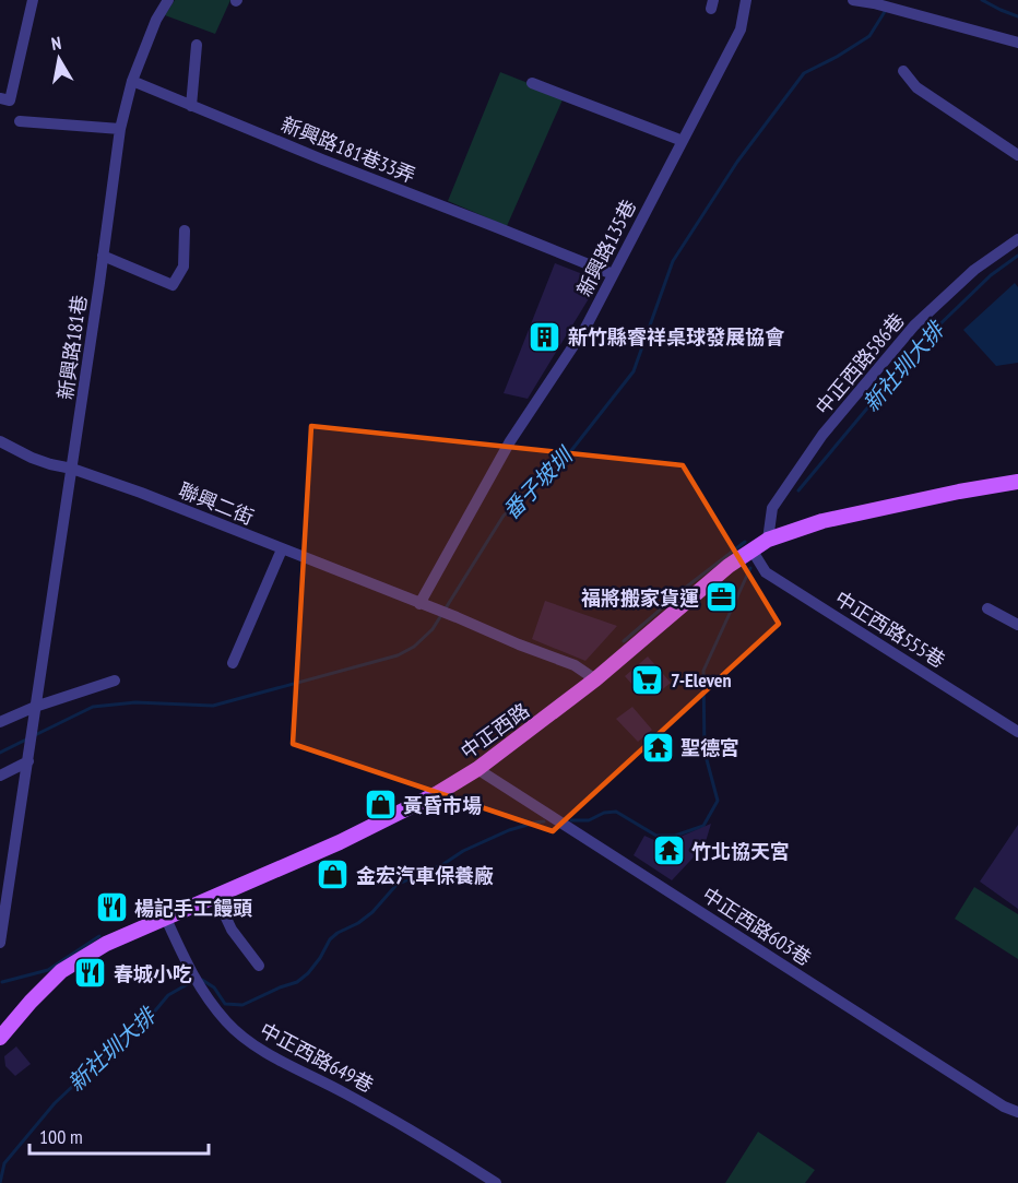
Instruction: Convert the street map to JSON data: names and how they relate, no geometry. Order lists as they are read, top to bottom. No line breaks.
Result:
{"streets":{"main road":["中正西路"],"street":["新興路181巷33弄","新興路135巷","新興路181巷","中正西路586巷","聯興二街","中正西路555巷","中正西路603巷","中正西路649巷"]},"crossings":[["新興路181巷33弄","新興路135巷"],["新興路181巷33弄","新興路181巷"],["新興路135巷","聯興二街"],["新興路181巷","聯興二街"],["中正西路586巷","中正西路"],["聯興二街","中正西路"],["中正西路555巷","中正西路"],["中正西路","中正西路603巷"],["中正西路","中正西路649巷"]],"water":["新社圳大排","番子坡圳"],"places":{"building":["新竹縣睿祥桌球發展協會"],"office":["福將搬家貨運"],"supermarket":["7-Eleven"],"temple":["聖德宮","竹北協天宮"],"shop":["黃昏市場","金宏汽車保養廠"],"restaurant":["楊記手工饅頭","春城小吃"]},"scale_bar":"100 m","north":"top"}
